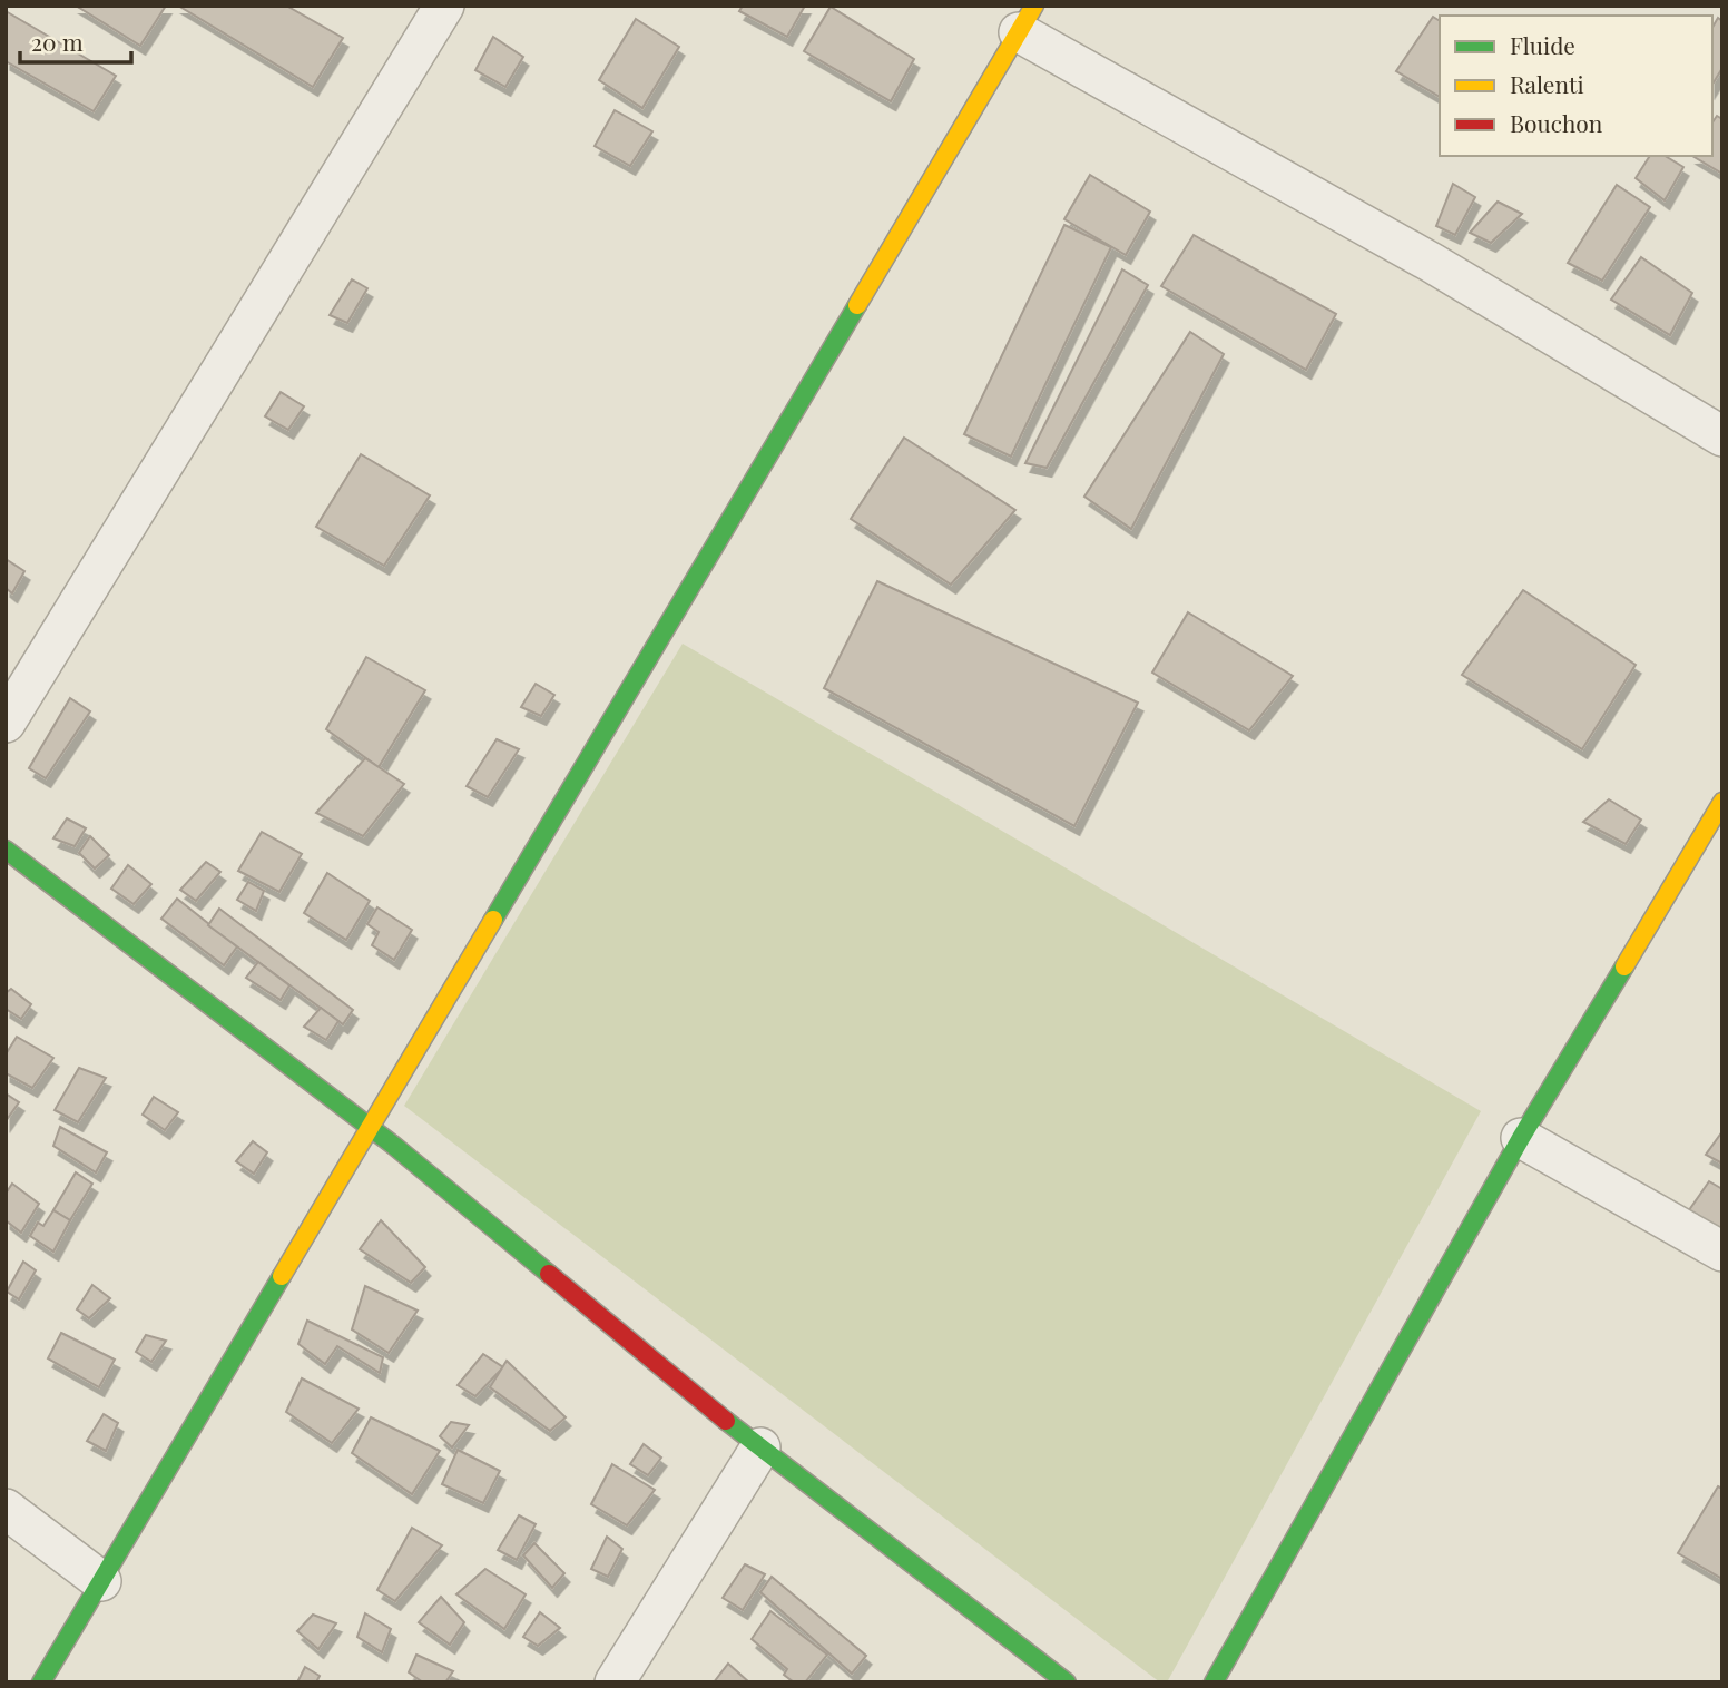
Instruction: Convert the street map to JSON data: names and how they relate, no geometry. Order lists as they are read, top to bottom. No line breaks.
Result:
{"legend":["Fluide","Ralenti","Bouchon"],"scale_bar":"20 m"}
